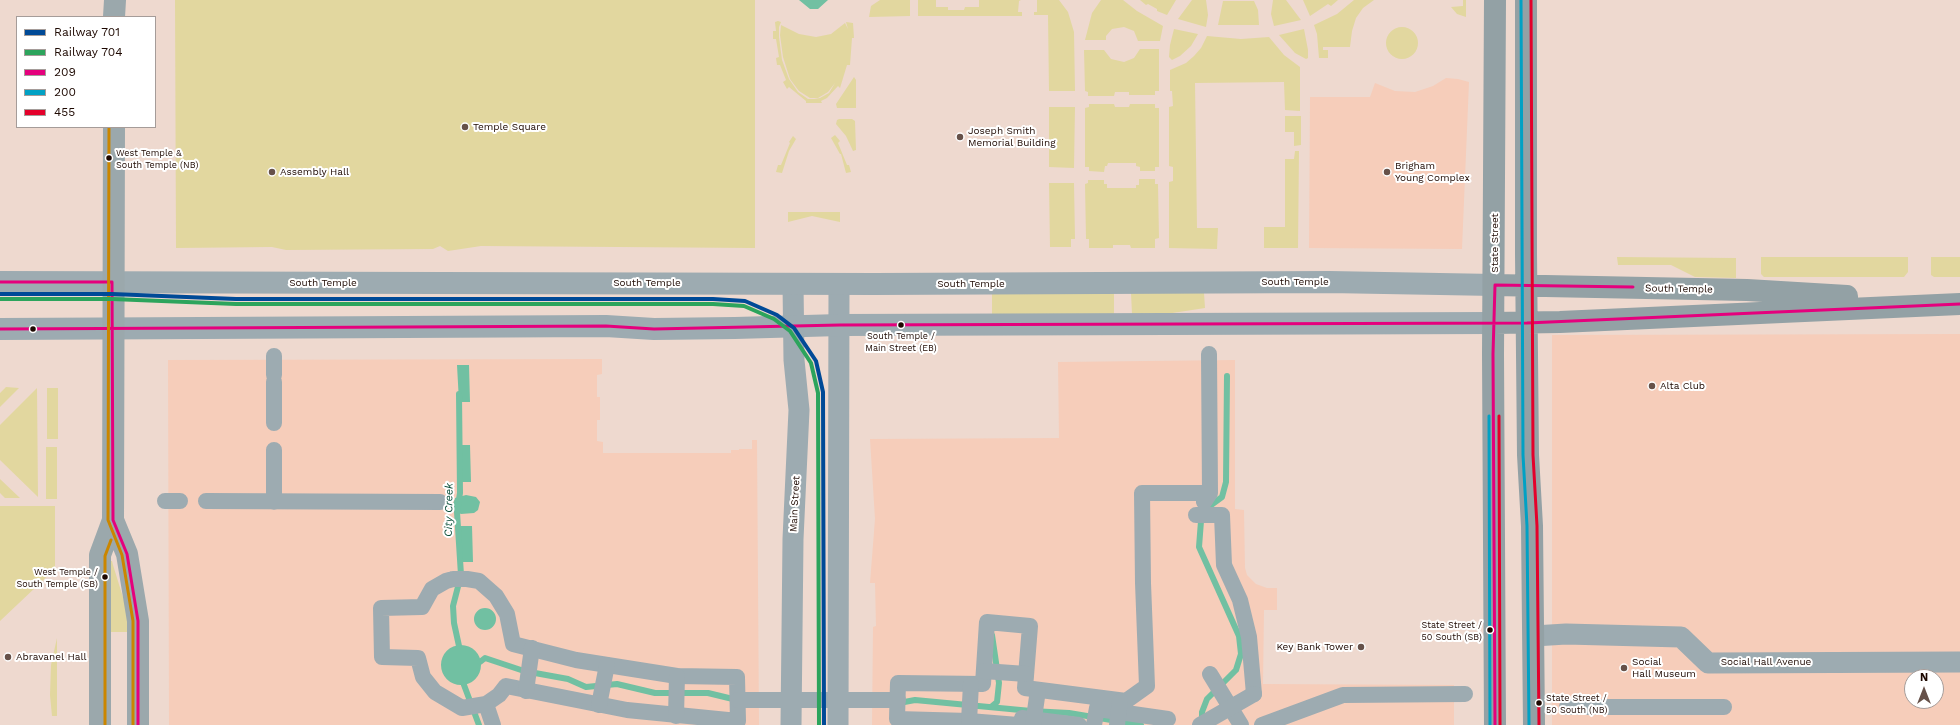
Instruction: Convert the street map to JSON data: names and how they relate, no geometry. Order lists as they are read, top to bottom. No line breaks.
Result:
{"streets":{"main road":["State Street","South Temple"],"street":["Main Street","Social Hall Avenue"]},"crossings":[["State Street","South Temple"],["South Temple","Main Street"]],"water":["City Creek"],"places":["Temple Square","Joseph Smith Memorial Building","West Temple & South Temple (NB)","Assembly Hall","Brigham Young Complex","South Temple / Main Street (EB)","Alta Club","West Temple / South Temple (SB)","State Street / 50 South (SB)","Key Bank Tower","Abravanel Hall","Social Hall Museum","State Street / 50 South (NB)"],"lines":["transit line 200","transit line 455","transit line 209","rail line 701","rail line 704"],"legend":["Railway 701","Railway 704","209","200","455"],"north":"top"}
